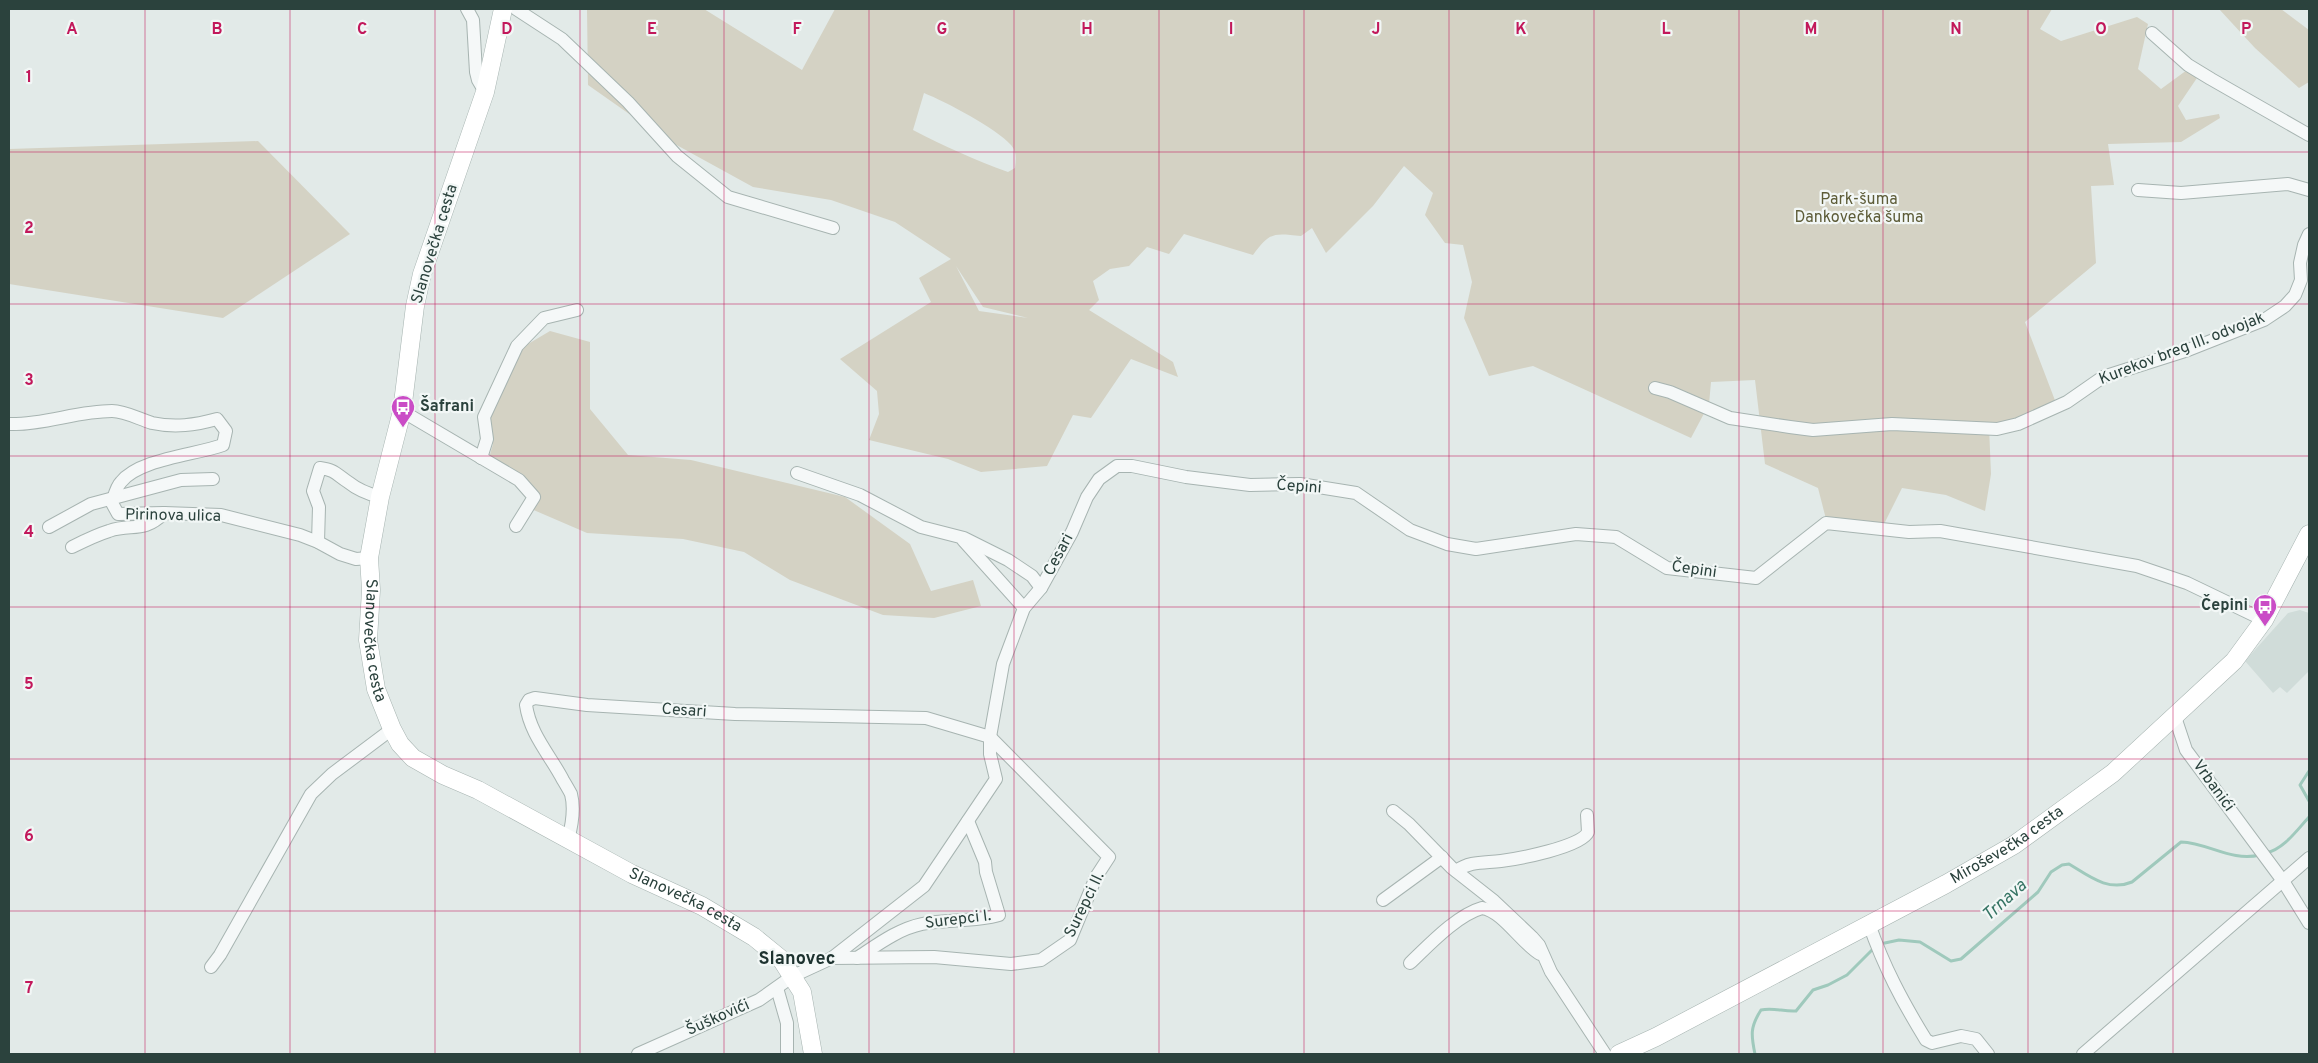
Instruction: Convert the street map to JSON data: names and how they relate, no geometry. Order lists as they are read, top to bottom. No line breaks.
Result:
{"streets":{"street":["Slanovečka cesta","Kurekov breg III. odvojak","Čepini","Pirinova ulica","Cesari","Vrbanići","Miroševečka cesta","Surepci II.","Surepci I.","Šuškovići"]},"crossings":[["Slanovečka cesta","Pirinova ulica"],["Slanovečka cesta","Cesari"],["Slanovečka cesta","Šuškovići"],["Čepini","Cesari"],["Čepini","Miroševečka cesta"],["Cesari","Surepci II."],["Cesari","Surepci I."],["Cesari","Šuškovići"],["Vrbanići","Miroševečka cesta"],["Surepci II.","Surepci I."]],"districts":["Slanovec"],"water":["Trnava"],"parks":["Park-šuma Dankovečka šuma"],"places":{"bus stop":["Šafrani","Čepini"]},"grid":{"columns":["A","B","C","D","E","F","G","H","I","J","K","L","M","N","O","P"],"rows":["1","2","3","4","5","6","7"]}}
